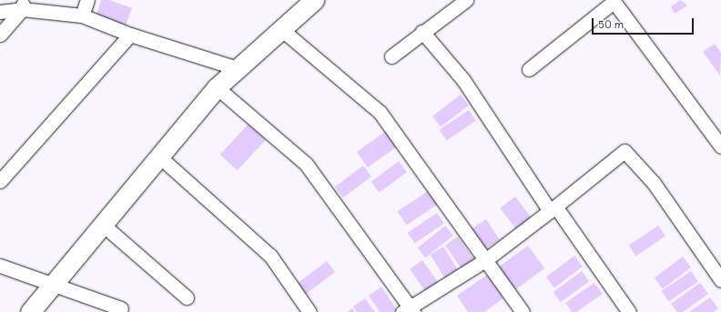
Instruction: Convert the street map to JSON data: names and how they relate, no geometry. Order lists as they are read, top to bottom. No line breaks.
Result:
{"scale_bar":"50 m"}
